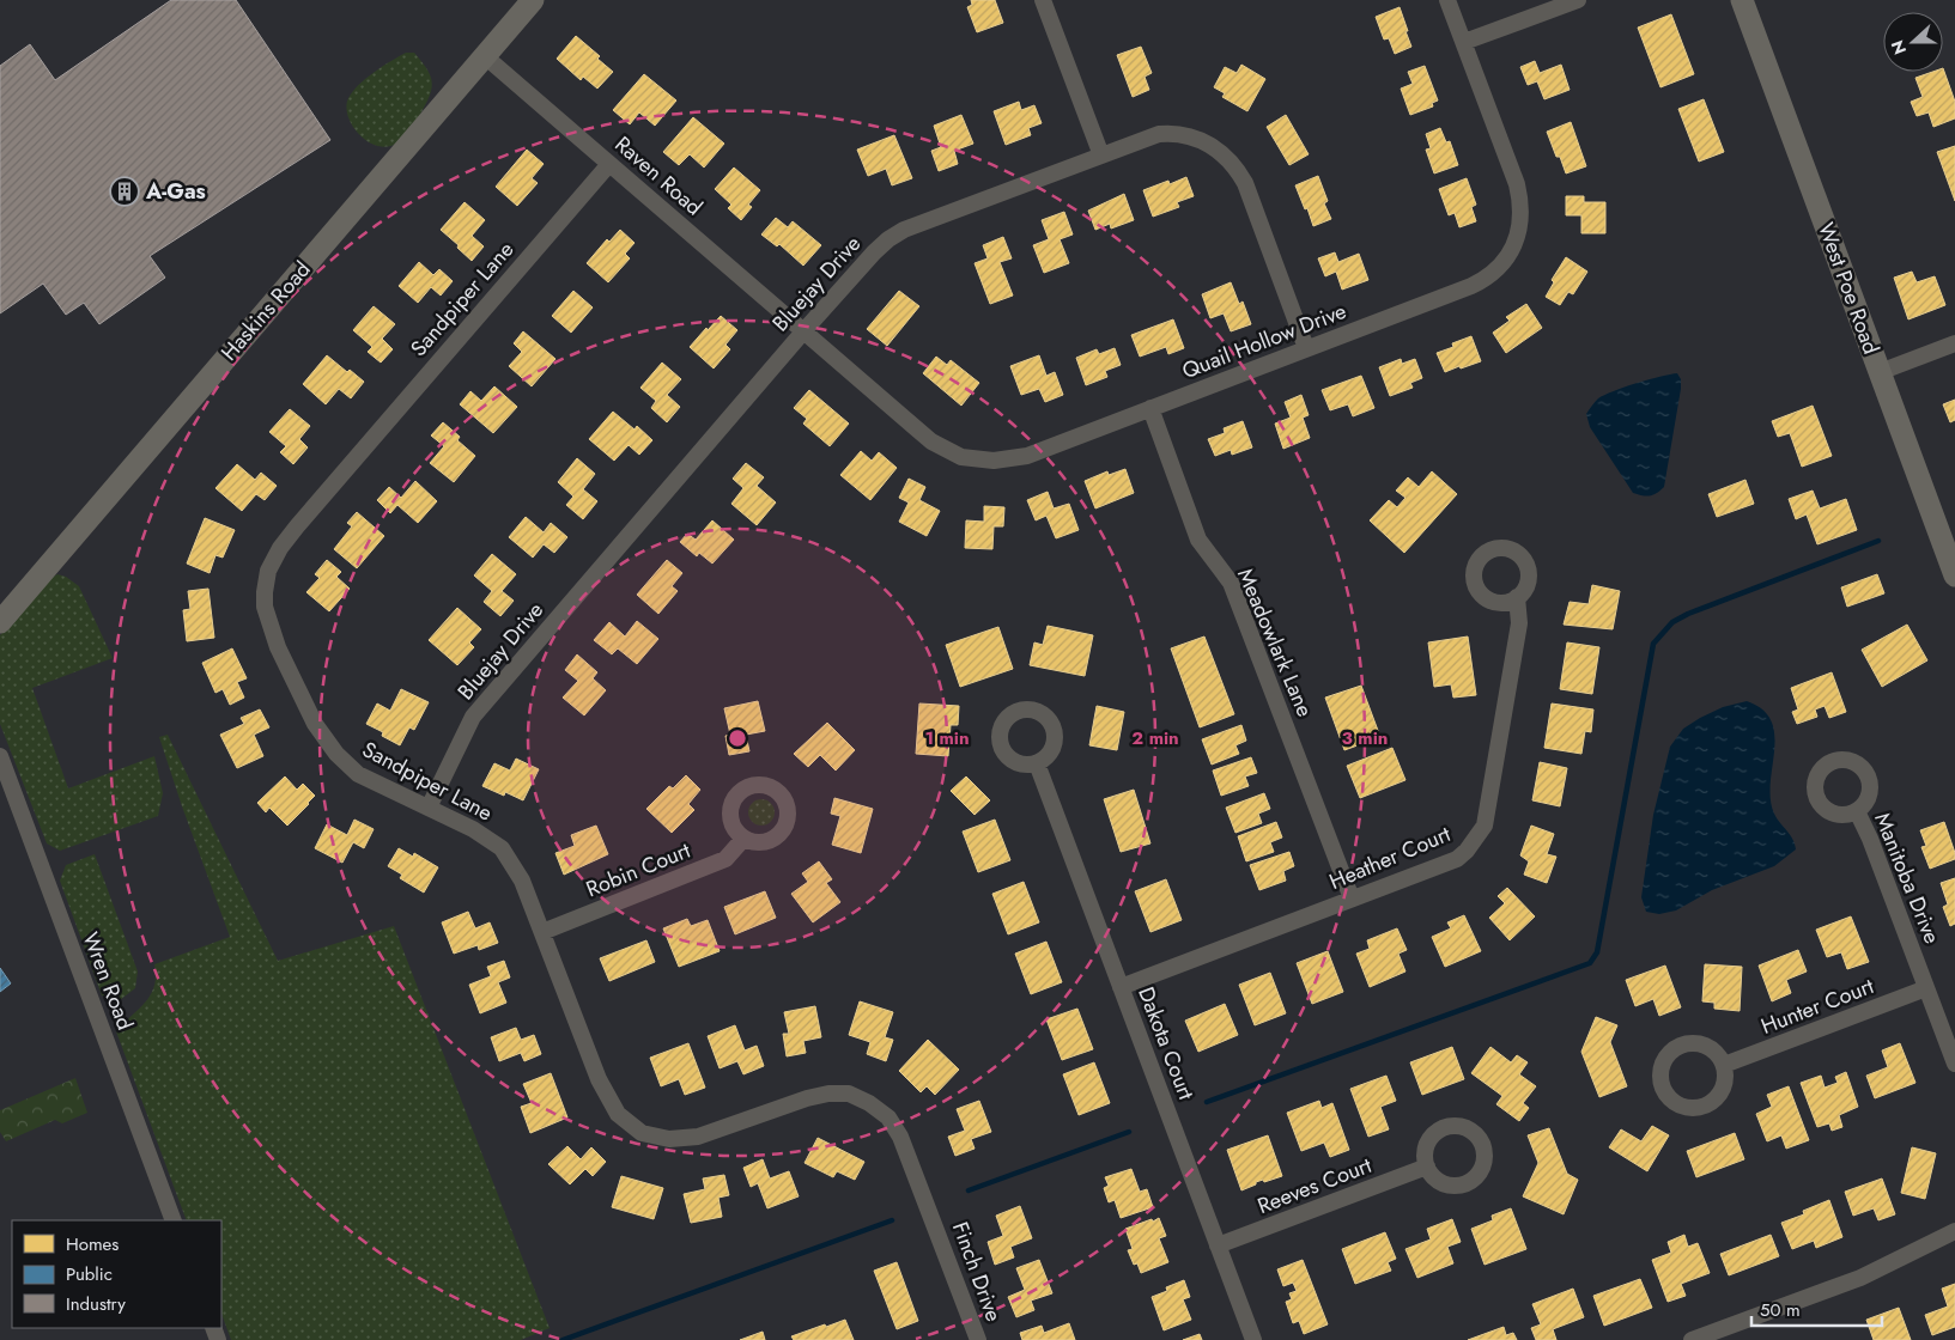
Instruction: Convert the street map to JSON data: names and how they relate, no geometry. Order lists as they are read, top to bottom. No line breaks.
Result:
{"streets":{"main road":["West Poe Road","Haskins Road"],"street":["Raven Road","Bluejay Drive","Sandpiper Lane","Quail Hollow Drive","Meadowlark Lane","Heather Court","Robin Court","Manitoba Drive","Wren Road","Hunter Court","Dakota Court","Reeves Court","Finch Drive"]},"crossings":[["Raven Road","Bluejay Drive"],["Raven Road","Sandpiper Lane"],["Raven Road","Haskins Road"],["Raven Road","Quail Hollow Drive"],["Bluejay Drive","Sandpiper Lane"],["Bluejay Drive","Quail Hollow Drive"],["Sandpiper Lane","Robin Court"],["Sandpiper Lane","Finch Drive"],["Quail Hollow Drive","Meadowlark Lane"],["Meadowlark Lane","Heather Court"],["Heather Court","Dakota Court"],["Manitoba Drive","Hunter Court"],["Dakota Court","Reeves Court"]],"places":{"building":["A-Gas"]},"legend":["Homes","Public","Industry"],"scale_bar":"50 m","north":"left","rings":["1 min","2 min","3 min"]}
